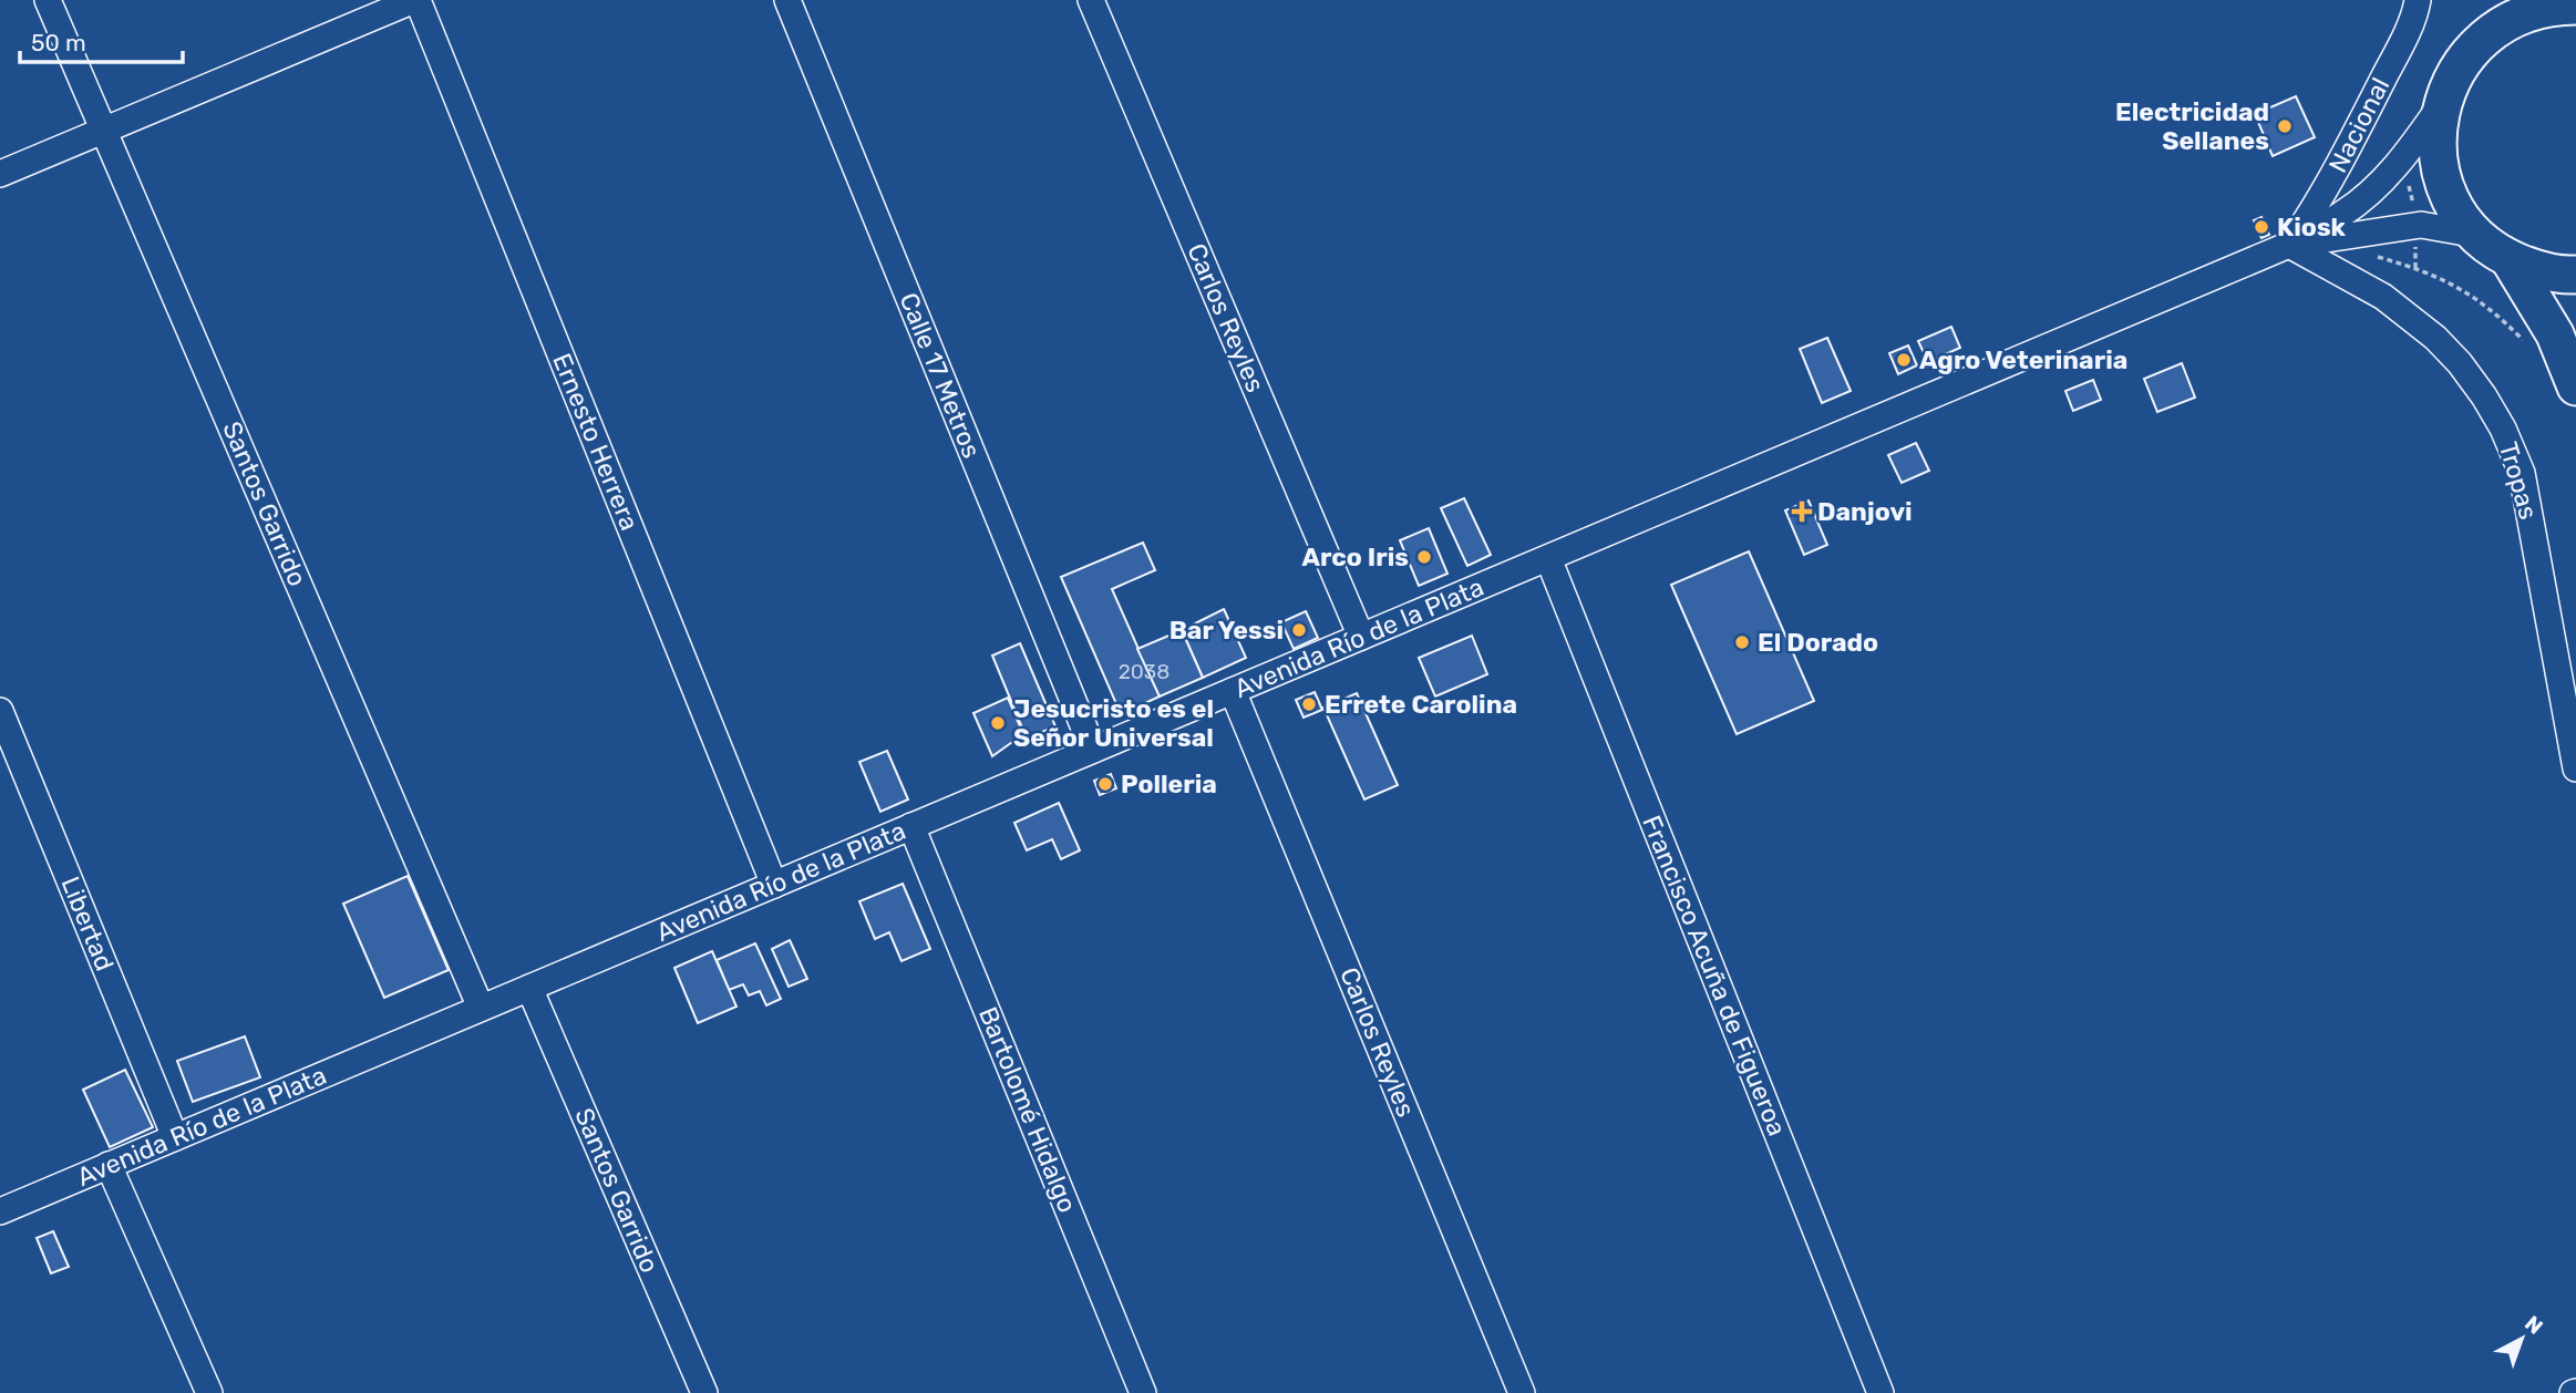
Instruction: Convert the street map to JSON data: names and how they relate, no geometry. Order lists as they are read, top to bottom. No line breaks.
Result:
{"streets":{"street":["Nacional","Carlos Reyles","Calle 17 Metros","Ernesto Herrera","Tropas","Santos Garrido","Avenida Río de la Plata","Libertad","Francisco Acuña de Figueroa","Bartolomé Hidalgo"]},"crossings":[["Nacional","Tropas"],["Nacional","Avenida Río de la Plata"],["Carlos Reyles","Avenida Río de la Plata"],["Calle 17 Metros","Avenida Río de la Plata"],["Ernesto Herrera","Avenida Río de la Plata"],["Tropas","Avenida Río de la Plata"],["Santos Garrido","Avenida Río de la Plata"],["Avenida Río de la Plata","Libertad"],["Avenida Río de la Plata","Francisco Acuña de Figueroa"],["Avenida Río de la Plata","Bartolomé Hidalgo"]],"places":{"other":["Electricidad Sellanes","Kiosk","Agro Veterinaria","Arco Iris","Bar Yessi","El Dorado","Errete Carolina","Jesucristo es el Señor Universal","Polleria"],"health":["Danjovi"]},"house_numbers":["2038"],"scale_bar":"50 m","north":"top right"}
